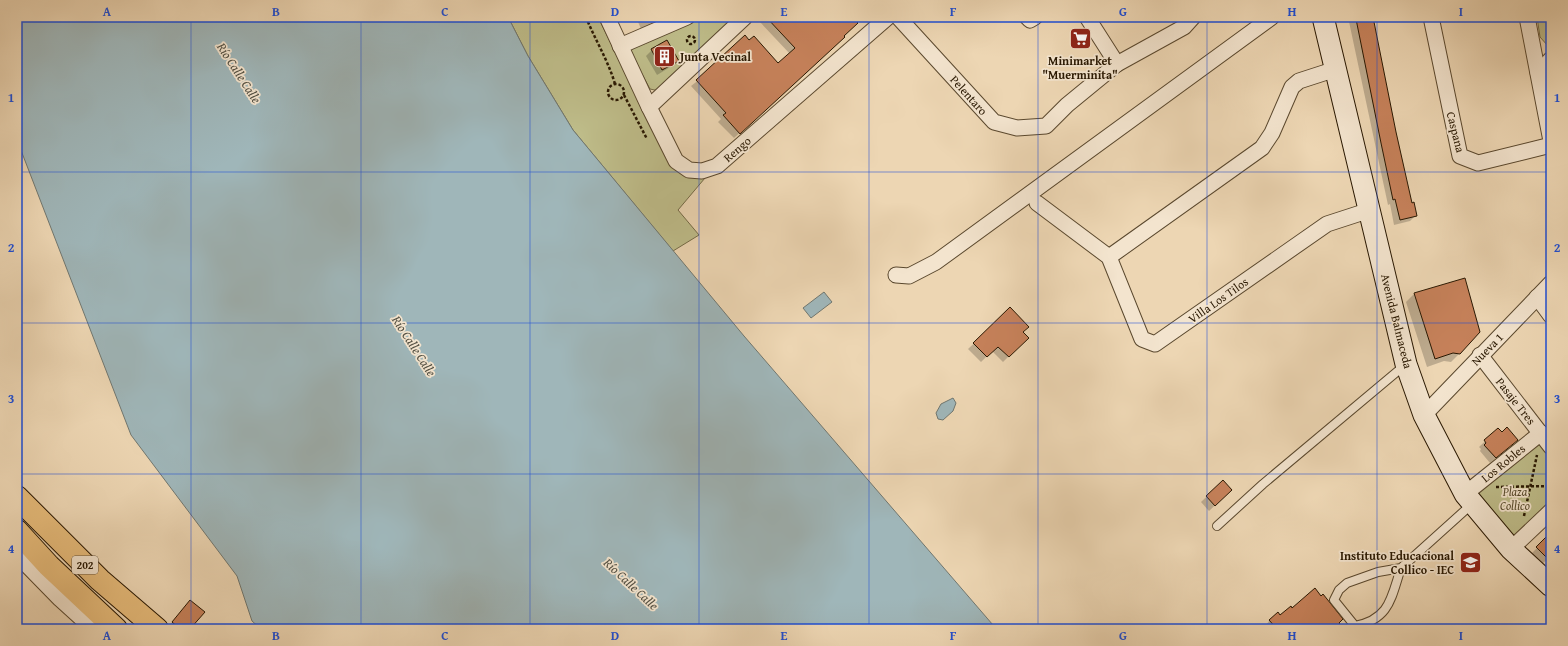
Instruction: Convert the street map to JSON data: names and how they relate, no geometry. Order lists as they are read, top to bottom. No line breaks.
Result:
{"streets":{"highway":["202"],"main road":["Avenida Balmaceda"],"street":["Pelentaro","Caspana","Rengo","Villa Los Tilos","Nueva 1","Pasaje Tres","Los Robles"]},"crossings":[["Villa Los Tilos","Avenida Balmaceda"],["Avenida Balmaceda","Nueva 1"],["Avenida Balmaceda","Los Robles"],["Nueva 1","Pasaje Tres"],["Pasaje Tres","Los Robles"]],"water":["Río Calle Calle"],"parks":["Plaza Collico"],"places":{"supermarket":["Minimarket \"Muerminita\""],"building":["Junta Vecinal"],"school or university":["Instituto Educacional Collico - IEC"]},"grid":{"columns":["A","B","C","D","E","F","G","H","I"],"rows":["1","2","3","4"]}}
